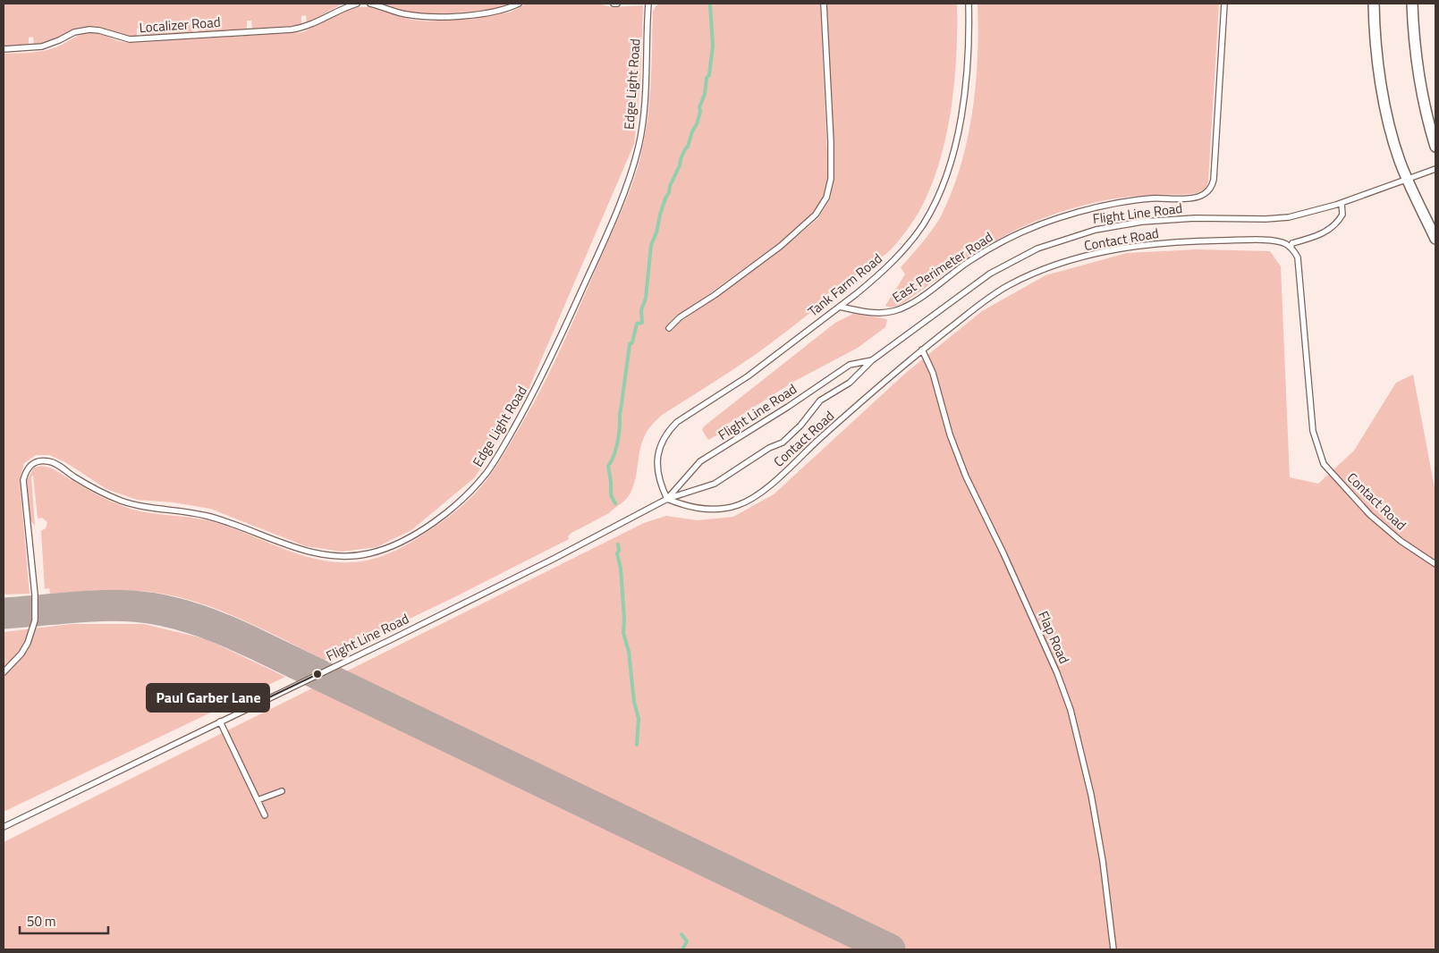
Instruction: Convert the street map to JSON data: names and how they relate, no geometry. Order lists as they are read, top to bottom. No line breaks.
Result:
{"streets":{"lane":["Localizer Road","Edge Light Road","Flight Line Road","Contact Road","East Perimeter Road","Tank Farm Road","Flap Road"]},"crossings":[["Flight Line Road","Contact Road"],["Flight Line Road","Tank Farm Road"],["Contact Road","Tank Farm Road"],["Contact Road","Flap Road"],["East Perimeter Road","Tank Farm Road"]],"places":["Paul Garber Lane"],"scale_bar":"50 m"}
